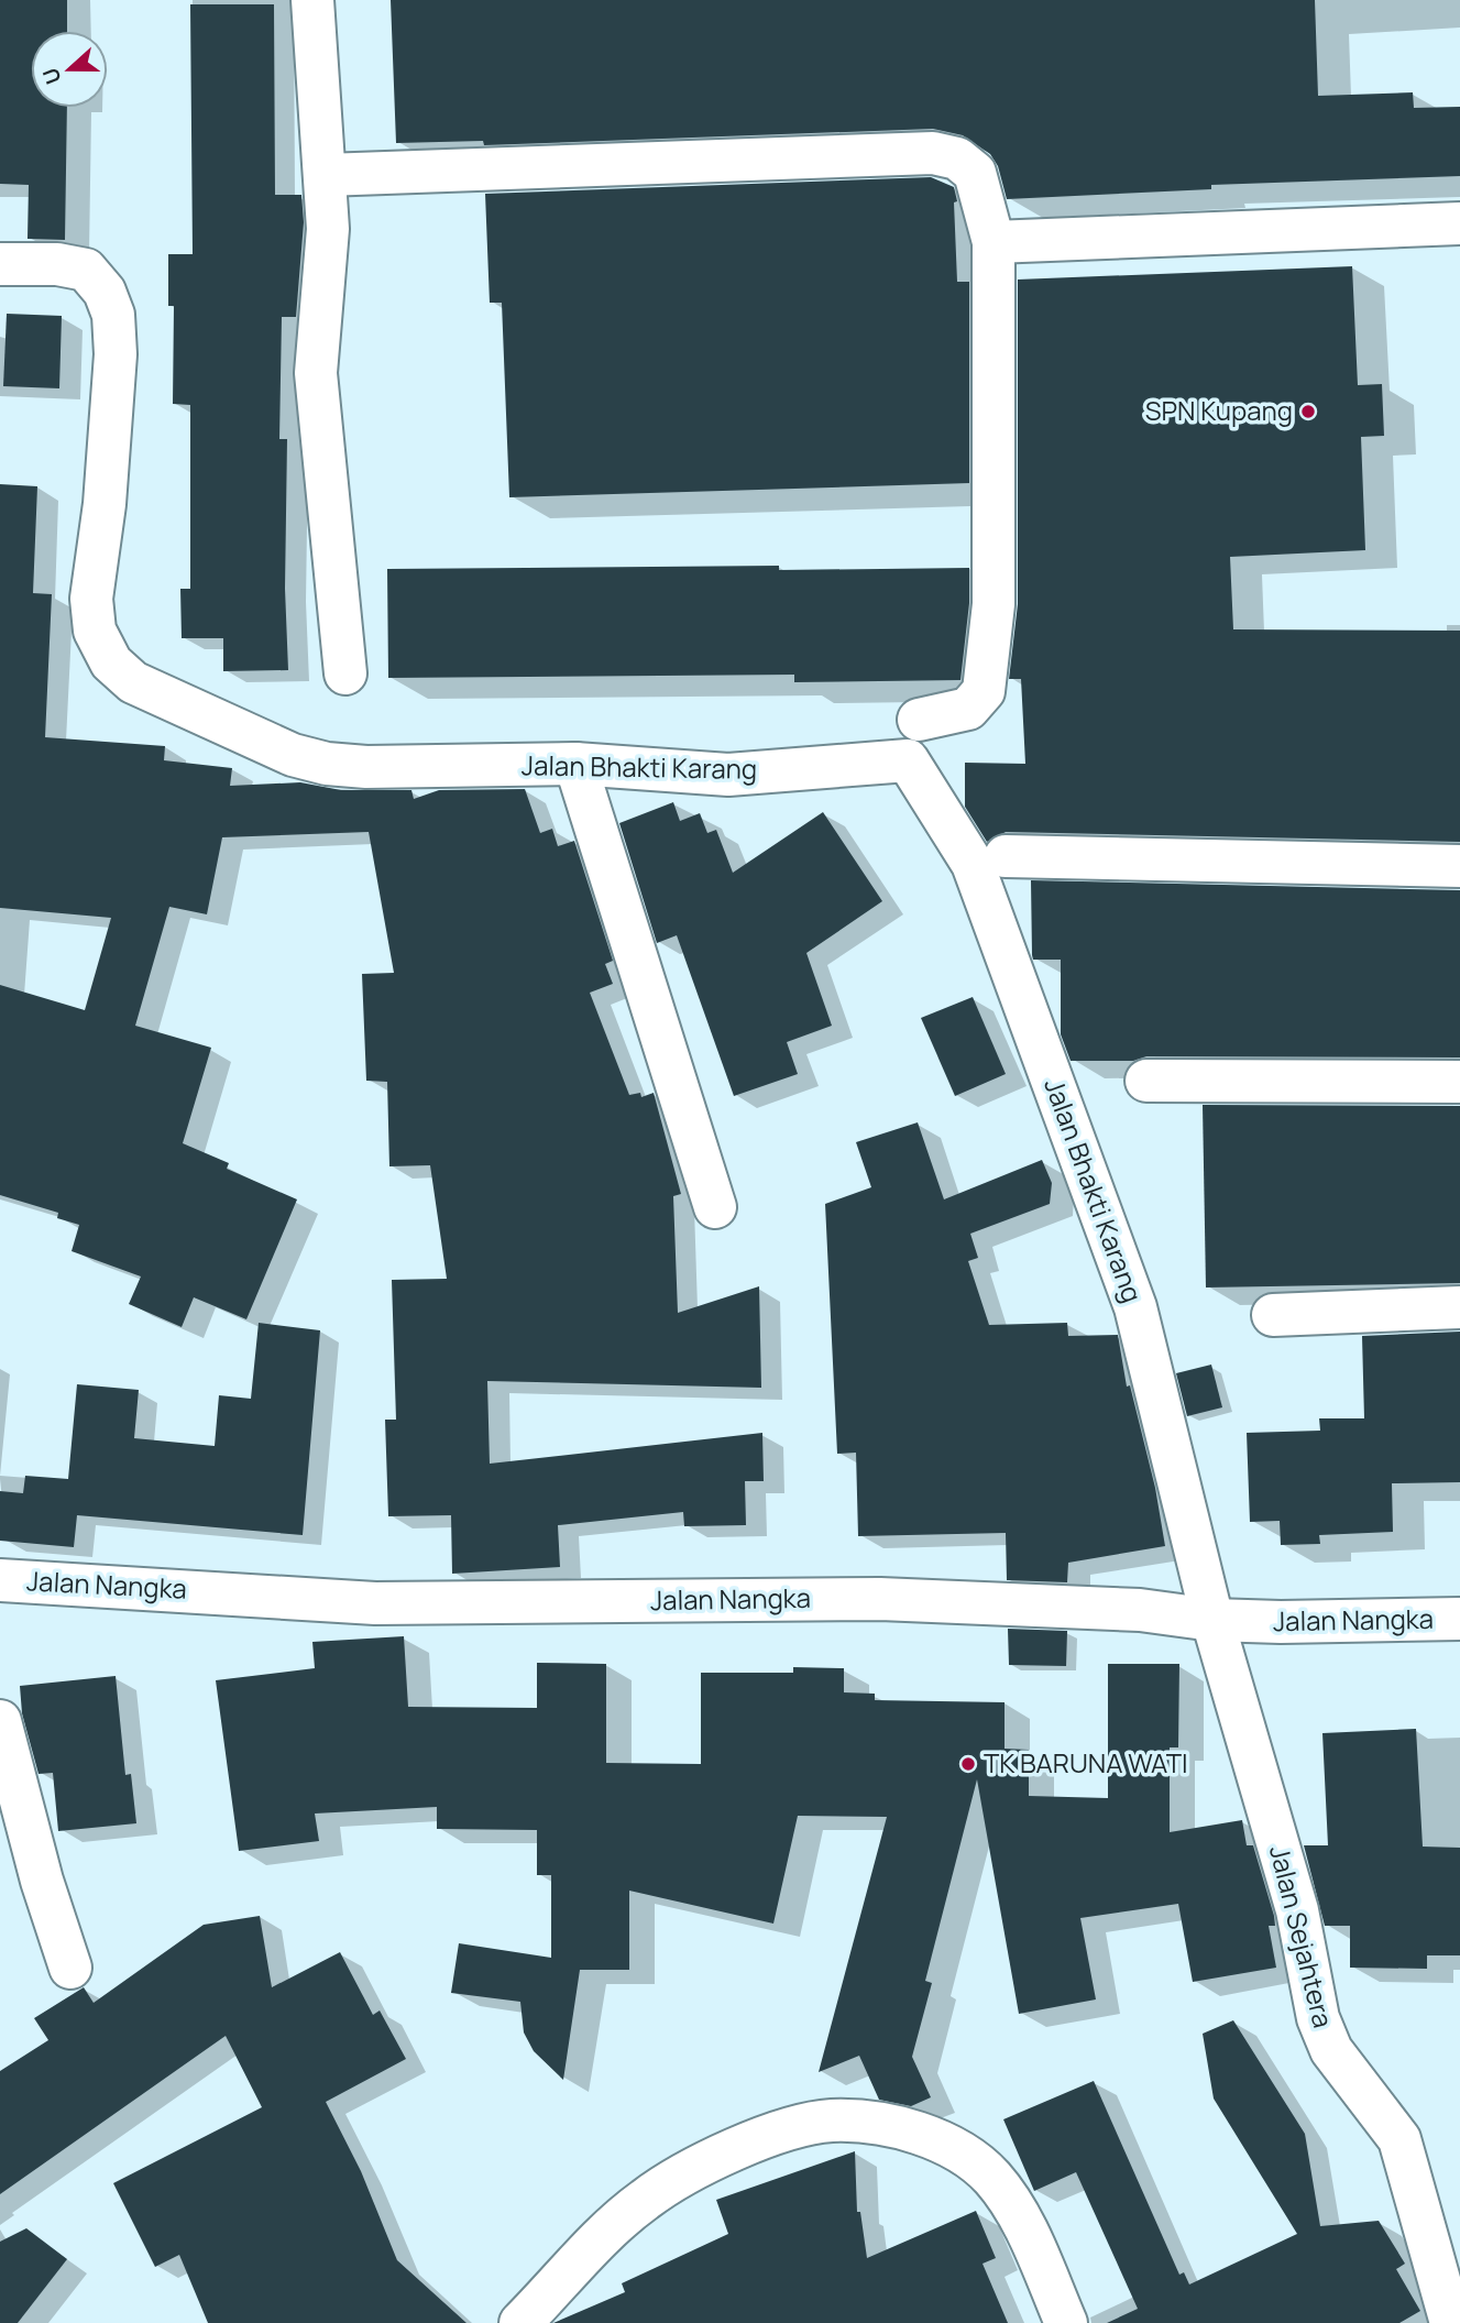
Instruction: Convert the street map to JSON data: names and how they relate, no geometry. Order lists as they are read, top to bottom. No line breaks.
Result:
{"streets":{"street":["Jalan Bhakti Karang","Jalan Nangka","Jalan Sejahtera"]},"crossings":[["Jalan Bhakti Karang","Jalan Nangka"],["Jalan Bhakti Karang","Jalan Sejahtera"],["Jalan Nangka","Jalan Sejahtera"]],"places":["SPN Kupang","TK BARUNA WATI"],"north":"left"}
